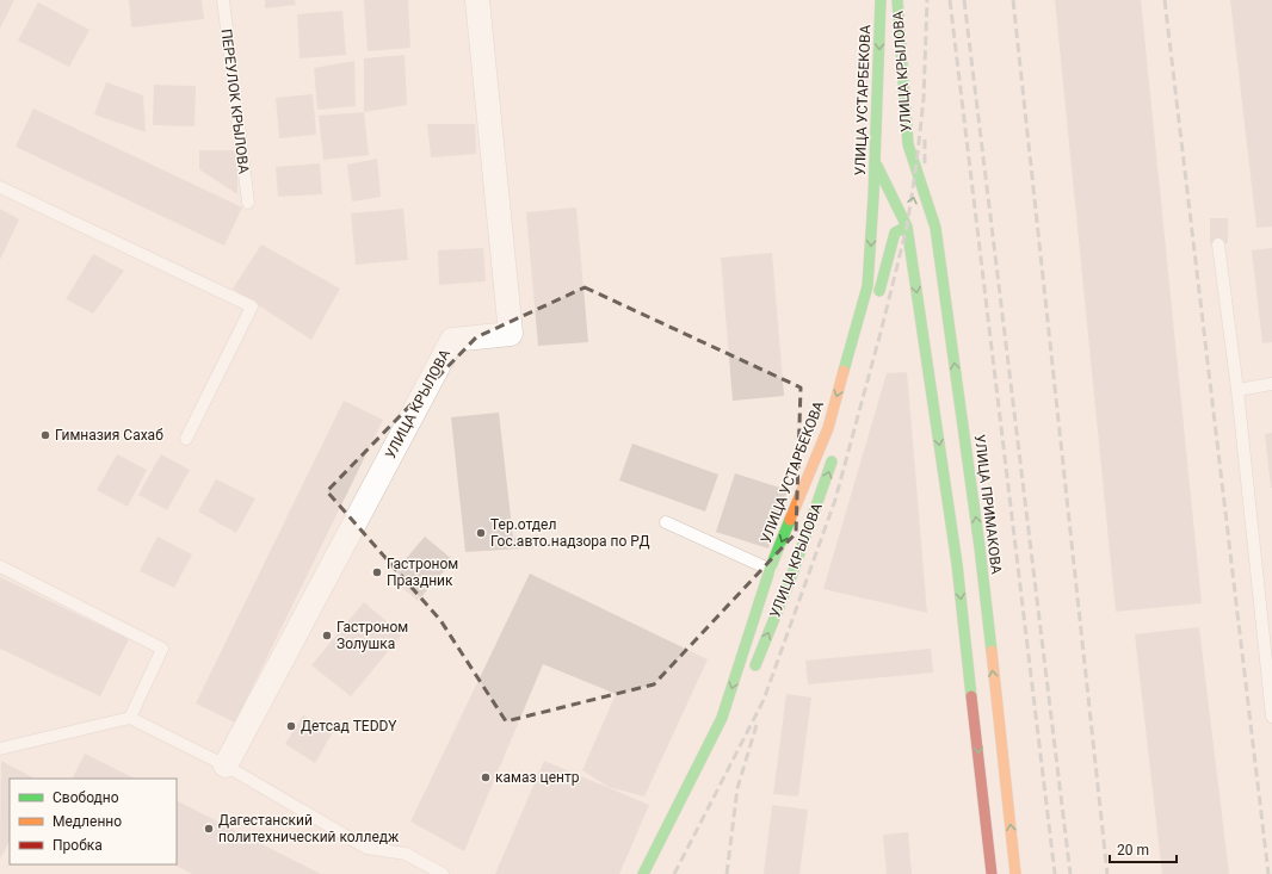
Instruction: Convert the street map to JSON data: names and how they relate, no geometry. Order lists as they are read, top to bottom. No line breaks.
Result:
{"streets":{"main road":["УЛИЦА КРЫЛОВА","УЛИЦА УСТАРБЕКОВА","УЛИЦА ПРИМАКОВА"],"lane":["ПЕРЕУЛОК КРЫЛОВА"]},"crossings":[["УЛИЦА КРЫЛОВА","УЛИЦА ПРИМАКОВА"]],"places":["Гимназия Сахаб","Тер.отдел Гос.авто.надзора по РД","Гастроном Праздник","Гастроном Золушка","Детсад TEDDY","камаз центр","Дагестанский политехнический колледж"],"legend":["Свободно","Медленно","Пробка"],"scale_bar":"20 m"}
